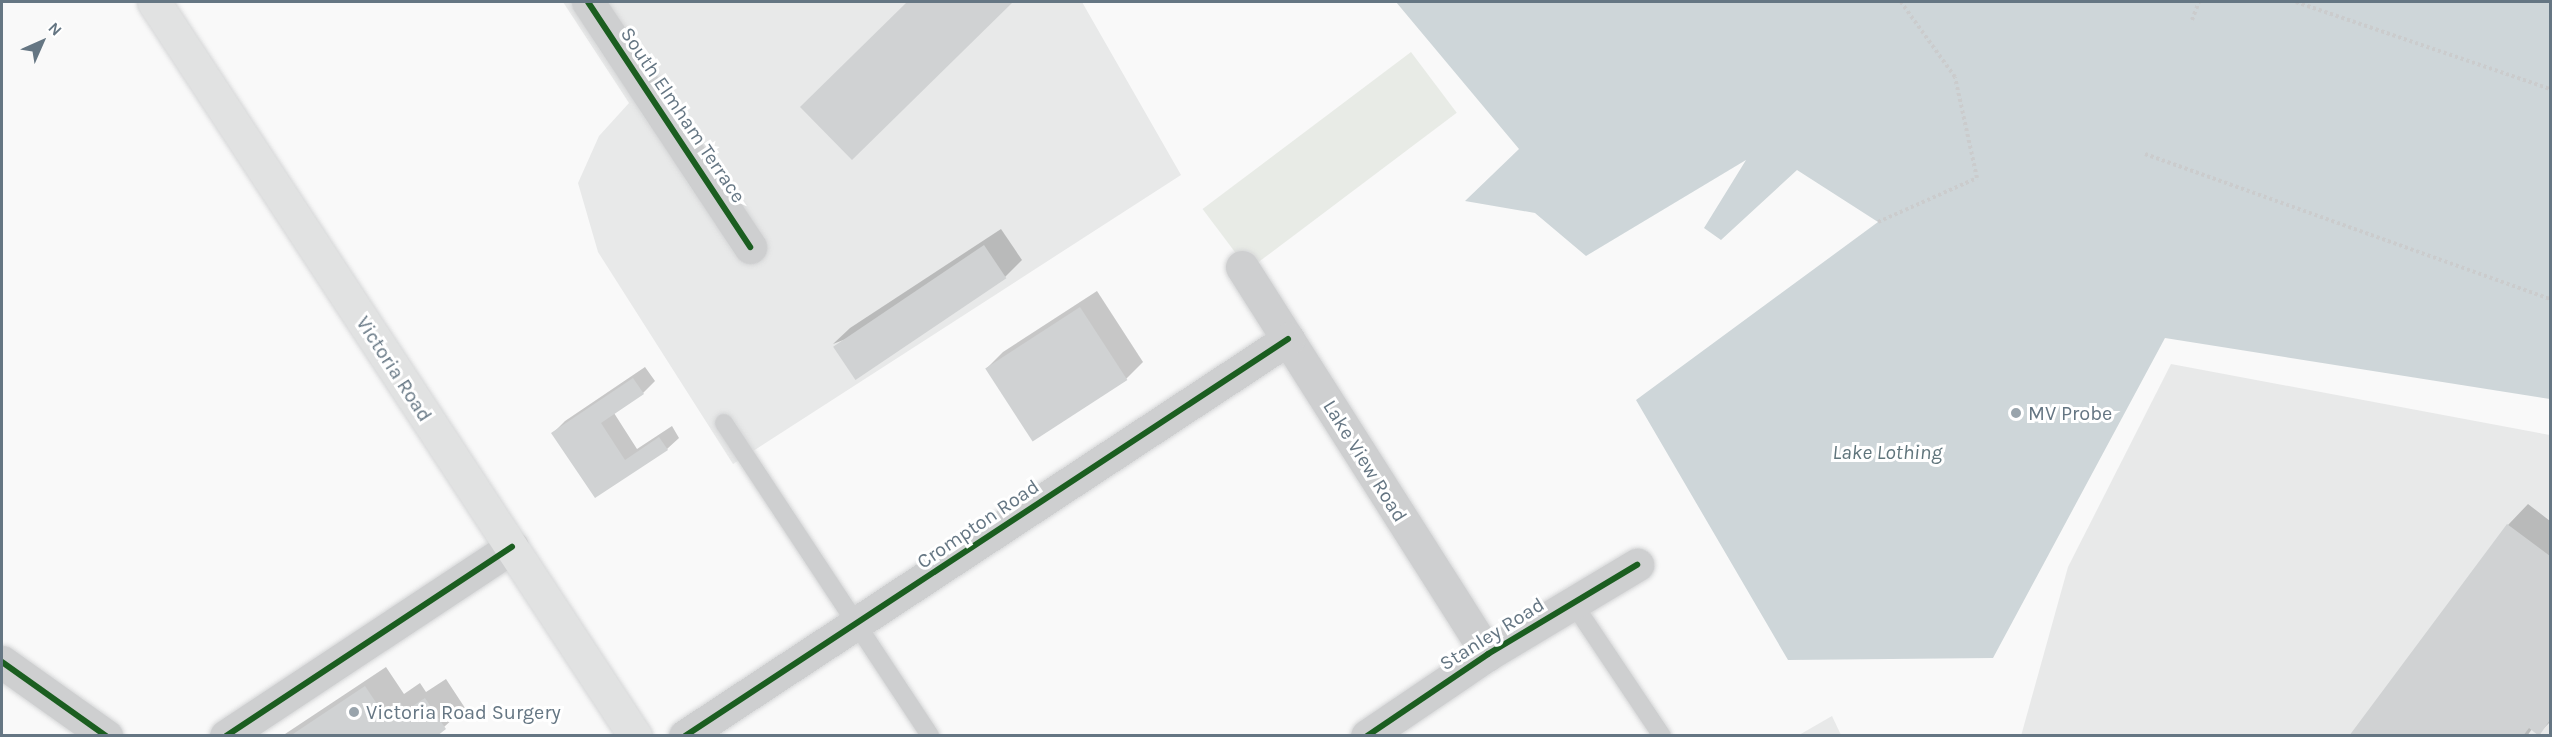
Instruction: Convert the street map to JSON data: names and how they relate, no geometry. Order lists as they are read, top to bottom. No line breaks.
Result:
{"streets":{"main road":["Victoria Road"],"street":["South Elmham Terrace","Lake View Road","Crompton Road","Stanley Road"]},"crossings":[["Lake View Road","Crompton Road"],["Lake View Road","Stanley Road"]],"water":["Lake Lothing"],"places":["MV Probe","Victoria Road Surgery"],"north":"top right"}
